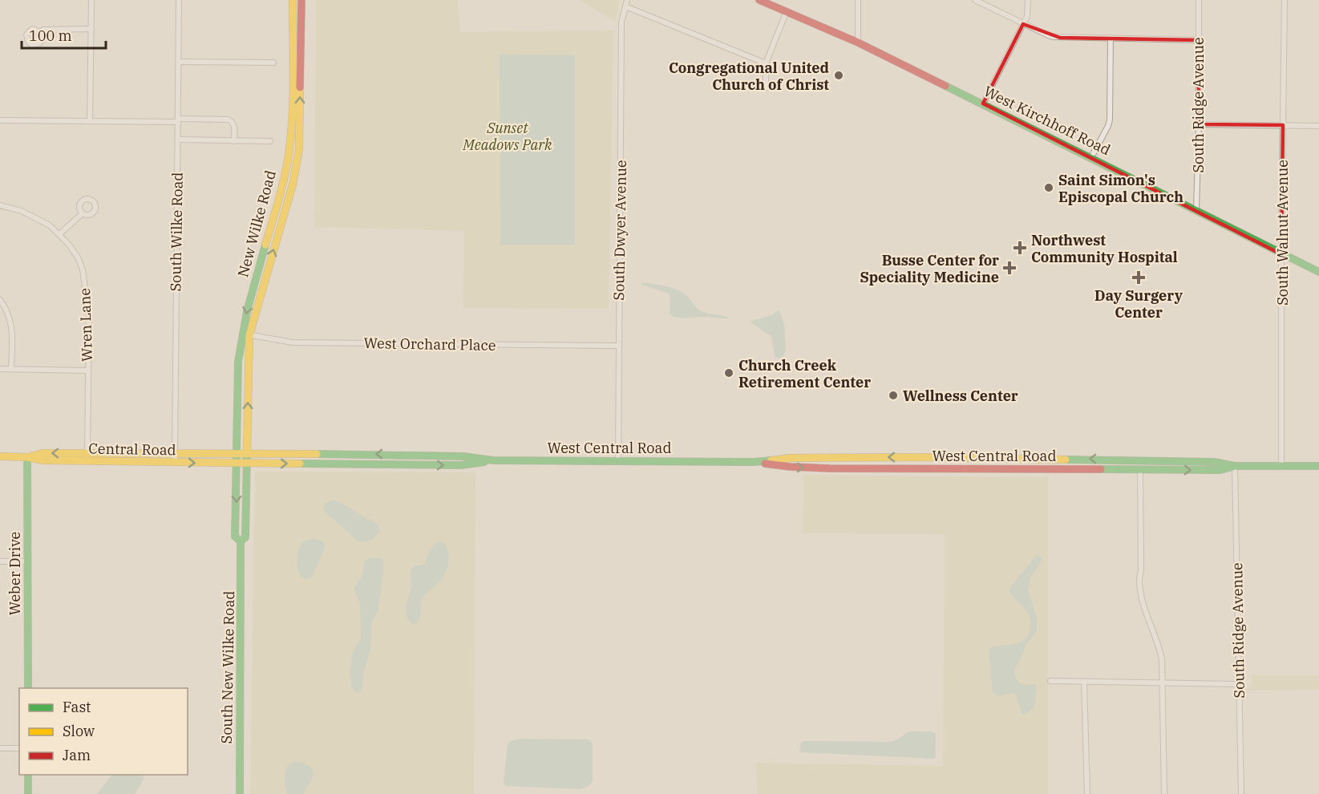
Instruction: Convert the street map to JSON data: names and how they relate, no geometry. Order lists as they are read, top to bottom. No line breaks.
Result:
{"streets":{"main road":["West Kirchhoff Road","New Wilke Road","West Central Road","Central Road","Weber Drive","South New Wilke Road"],"street":["South Ridge Avenue","South Dwyer Avenue","South Wilke Road","South Walnut Avenue","Wren Lane","West Orchard Place"]},"crossings":[["South Ridge Avenue","West Kirchhoff Road"],["South Ridge Avenue","West Central Road"],["West Kirchhoff Road","South Walnut Avenue"],["New Wilke Road","West Orchard Place"],["New Wilke Road","West Central Road"],["New Wilke Road","Central Road"],["New Wilke Road","South New Wilke Road"],["South Dwyer Avenue","West Orchard Place"],["South Dwyer Avenue","West Central Road"],["South Wilke Road","Central Road"],["South Walnut Avenue","West Central Road"],["Wren Lane","Central Road"],["West Central Road","Central Road"],["West Central Road","South New Wilke Road"],["Central Road","Weber Drive"],["Central Road","South New Wilke Road"]],"parks":["Sunset Meadows Park"],"places":{"other":["Congregational United Church of Christ","Saint Simon's Episcopal Church","Church Creek Retirement Center","Wellness Center"],"health":["Northwest Community Hospital","Busse Center for Speciality Medicine","Day Surgery Center"]},"legend":["Fast","Slow","Jam"],"scale_bar":"100 m"}
